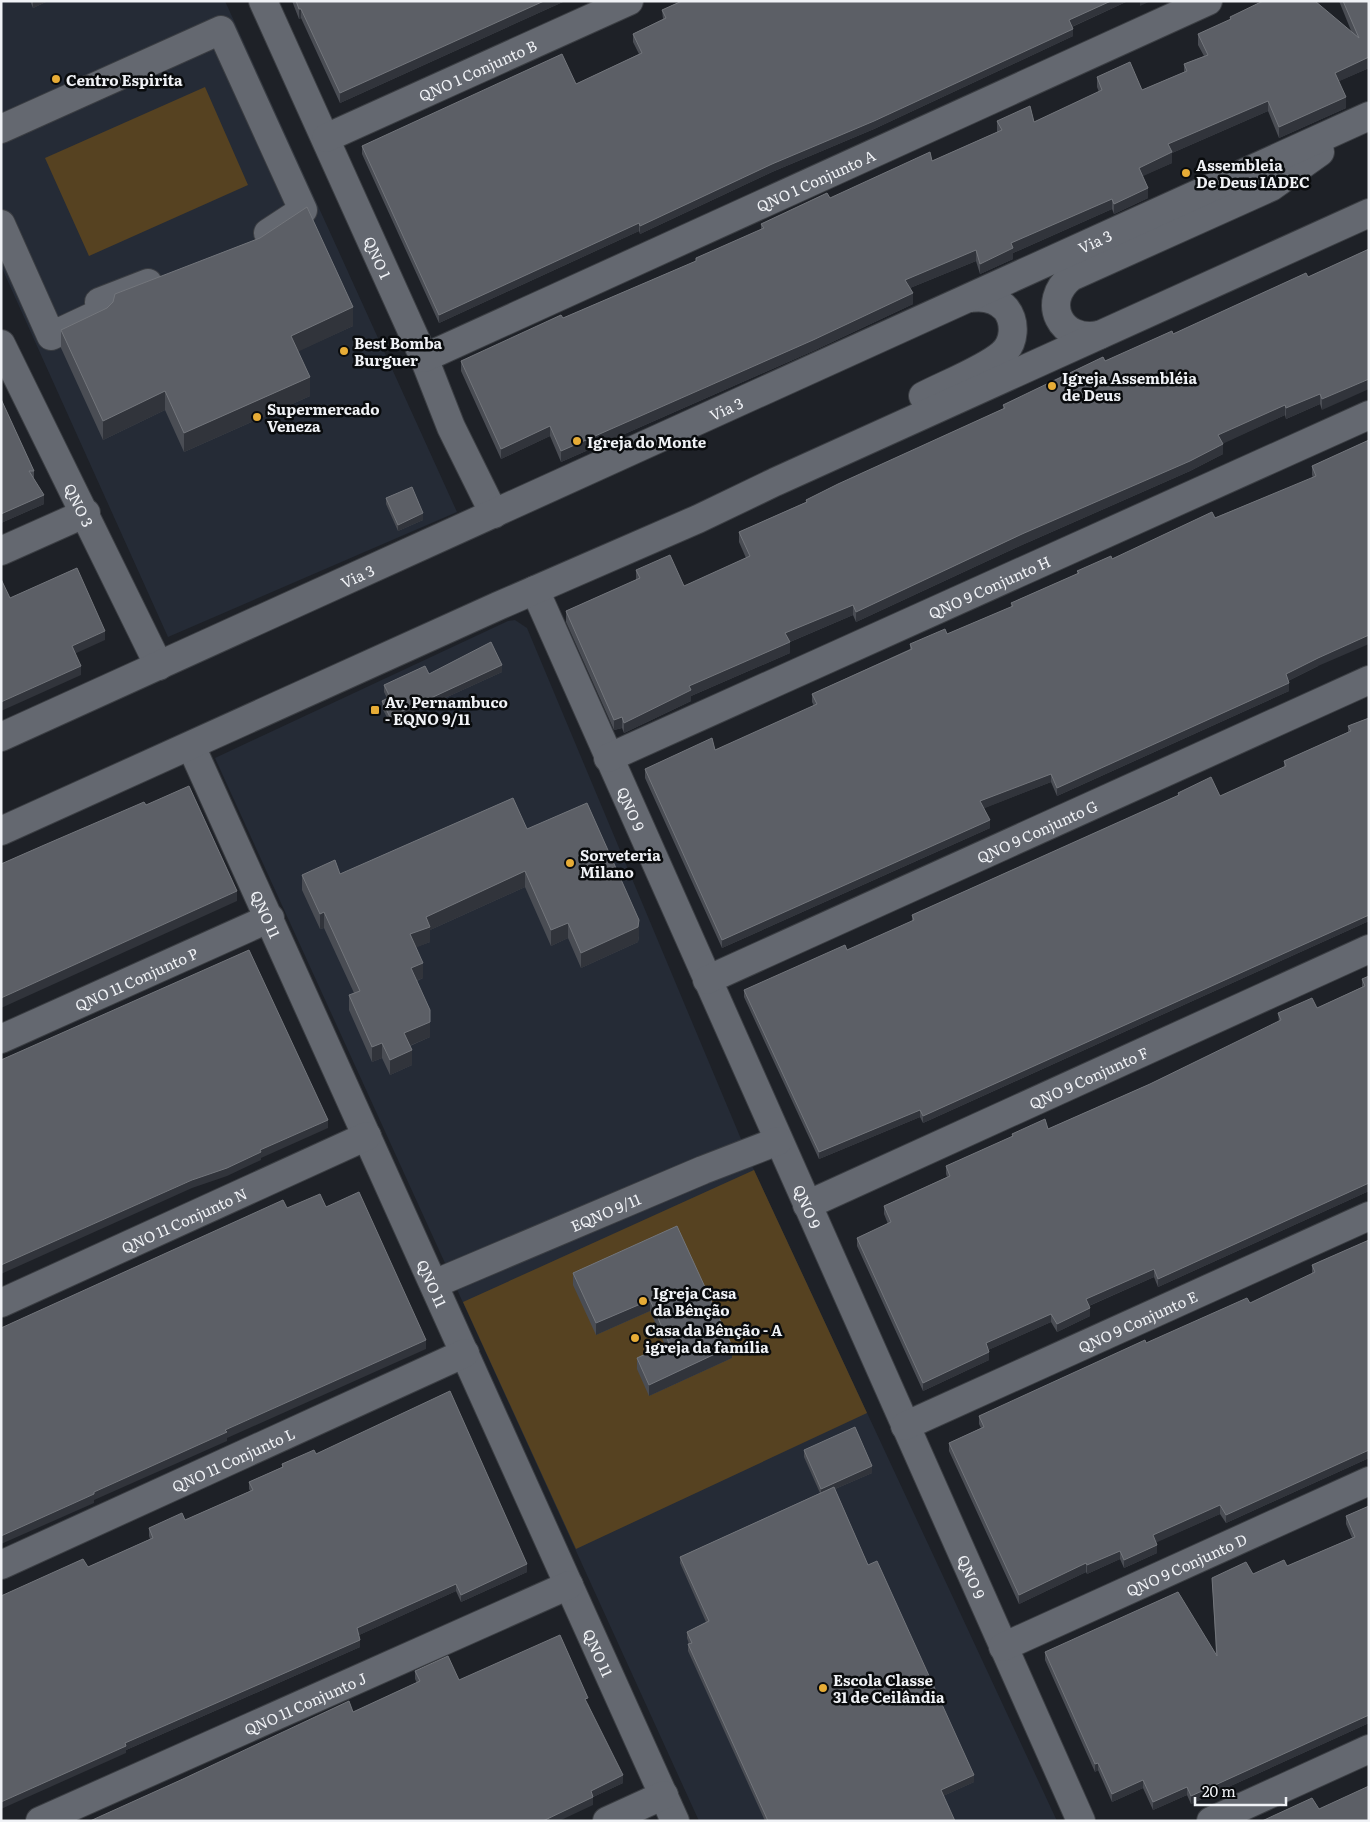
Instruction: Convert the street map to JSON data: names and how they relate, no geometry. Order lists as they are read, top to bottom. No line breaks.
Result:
{"streets":{"street":["QNO 1 Conjunto B","QNO 1 Conjunto A","Via 3","QNO 1","QNO 3","QNO 9 Conjunto H","QNO 9","QNO 9 Conjunto G","QNO 11","QNO 11 Conjunto P","QNO 9 Conjunto F","EQNO 9/11","QNO 11 Conjunto N","QNO 9 Conjunto E","QNO 11 Conjunto L","QNO 9 Conjunto D","QNO 11 Conjunto J"]},"crossings":[["QNO 1 Conjunto B","QNO 1"],["QNO 1 Conjunto A","QNO 1"],["Via 3","QNO 1"],["Via 3","QNO 3"],["QNO 9 Conjunto H","QNO 9"],["QNO 9","QNO 9 Conjunto G"],["QNO 9","QNO 9 Conjunto F"],["QNO 9","EQNO 9/11"],["QNO 9","QNO 9 Conjunto E"],["QNO 9","QNO 9 Conjunto D"],["QNO 11","QNO 11 Conjunto P"],["QNO 11","EQNO 9/11"],["QNO 11","QNO 11 Conjunto N"],["QNO 11","QNO 11 Conjunto L"],["QNO 11","QNO 11 Conjunto J"]],"places":{"other":["Centro Espirita","Assembleia De Deus IADEC","Best Bomba Burguer","Igreja Assembléia de Deus","Supermercado Veneza","Igreja do Monte","Sorveteria Milano","Igreja Casa da Bênção","Casa da Bênção - A igreja da família","Escola Classe 31 de Ceilândia"],"transit":["Av. Pernambuco - EQNO 9/11"]},"scale_bar":"20 m"}
